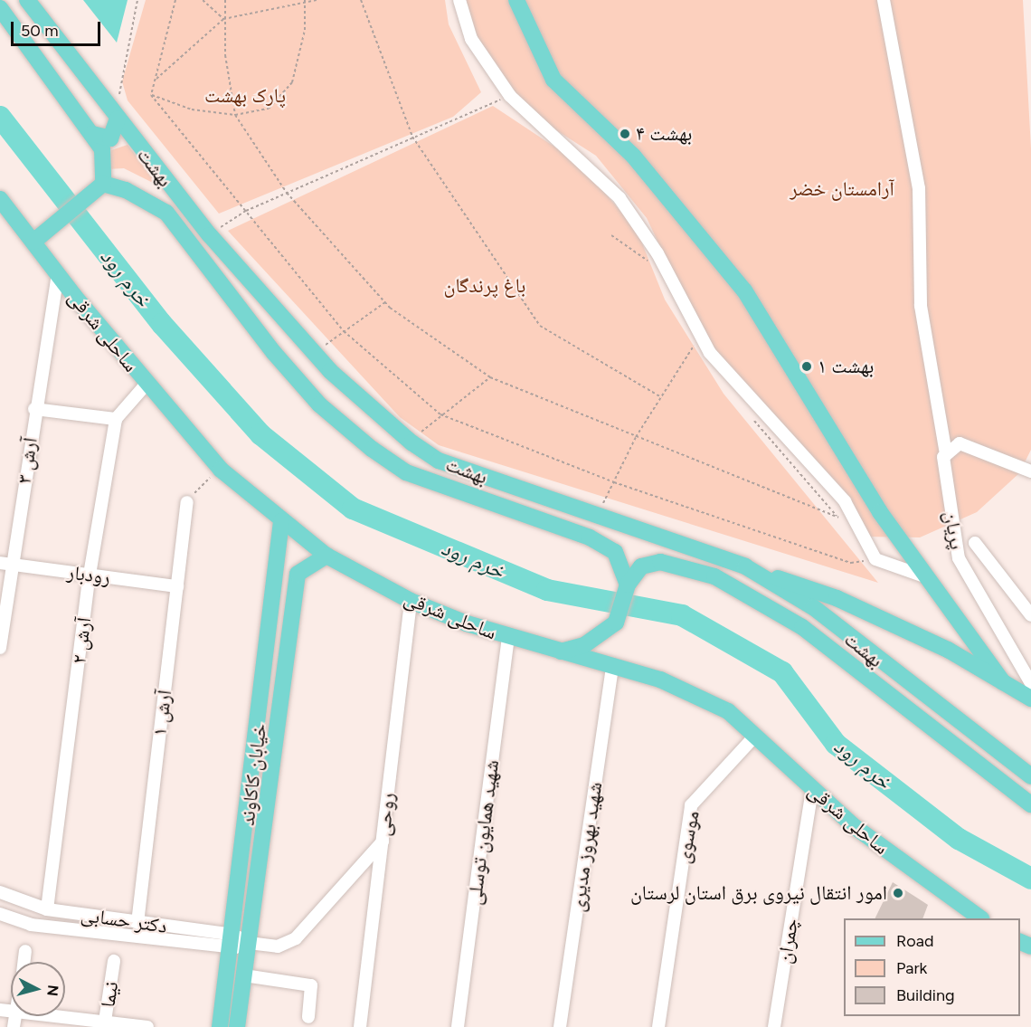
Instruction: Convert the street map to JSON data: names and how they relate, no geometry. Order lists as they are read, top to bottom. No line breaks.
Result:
{"streets":{"main road":["بهشت","ساحلی شرقی","خیابان کاکاوند"],"street":["آرش ۳","پریان","رودبار","آرش ۲","آرش ۱","روحی","شهید همایون توسلی","موسوی","شهید بهروز مدیری","دکتر حسابی","چمران","نیما"]},"crossings":[["ساحلی شرقی","آرش ۳"],["ساحلی شرقی","خیابان کاکاوند"],["ساحلی شرقی","روحی"],["ساحلی شرقی","شهید همایون توسلی"],["ساحلی شرقی","موسوی"],["ساحلی شرقی","شهید بهروز مدیری"],["ساحلی شرقی","چمران"],["آرش ۳","رودبار"],["رودبار","آرش ۲"],["رودبار","آرش ۱"],["آرش ۲","دکتر حسابی"],["آرش ۱","دکتر حسابی"],["خیابان کاکاوند","دکتر حسابی"],["روحی","دکتر حسابی"]],"water":["خرم رود"],"parks":["پارک بهشت","آرامستان خضر","باغ پرندگان"],"places":["بهشت ۴","بهشت ۱","امور انتقال نیروی برق استان لرستان"],"legend":["Road","Park","Building"],"scale_bar":"50 m","north":"right"}
